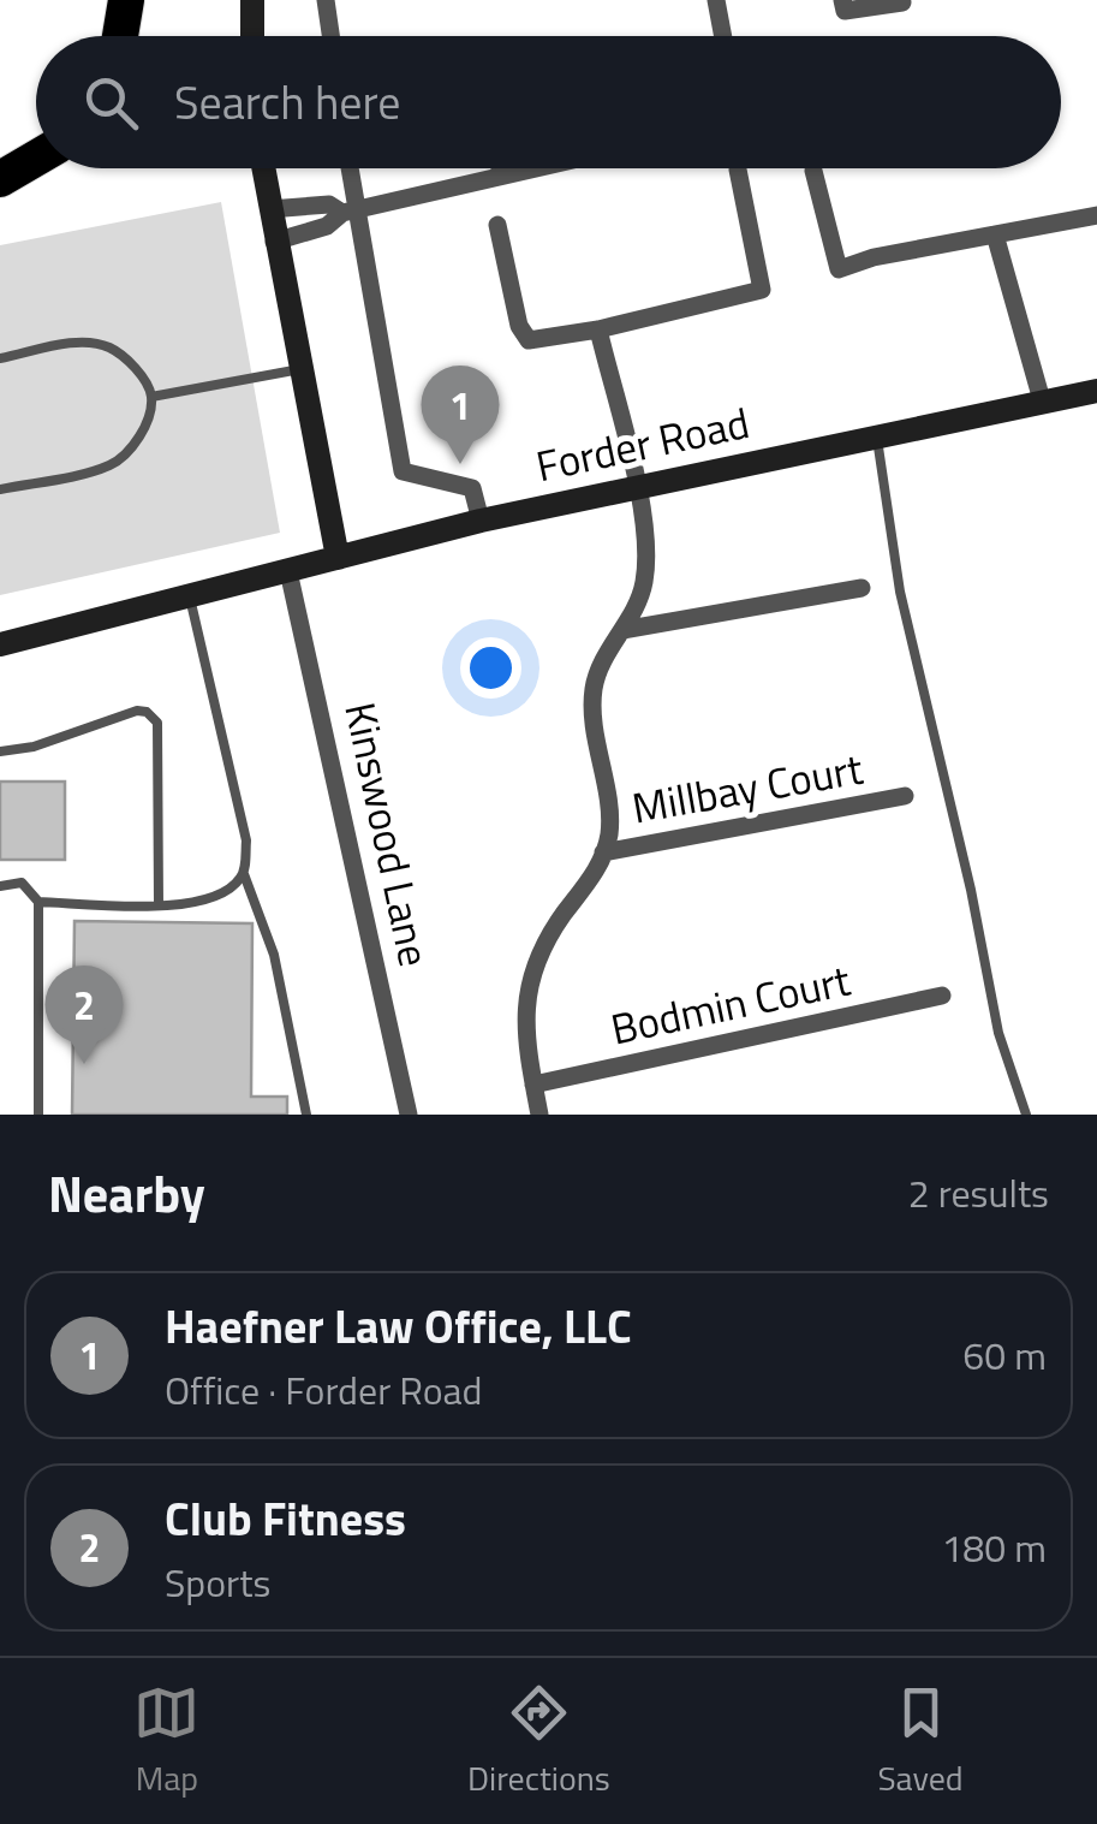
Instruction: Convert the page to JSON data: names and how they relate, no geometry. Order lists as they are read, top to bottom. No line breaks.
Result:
{"streets":{"main road":["Forder Road"],"street":["Millbay Court","Kinswood Lane","Bodmin Court"]},"crossings":[["Forder Road","Kinswood Lane"]],"page":{"search":"Search here","pins":["1","2"],"heading":["Nearby","2 results"],"list":[{"mark":"1","name":"Haefner Law Office, LLC","note":"Office · Forder Road","value":"60 m"},{"mark":"2","name":"Club Fitness","note":"Sports","value":"180 m"}],"nav":["Map","Directions","Saved"]}}
